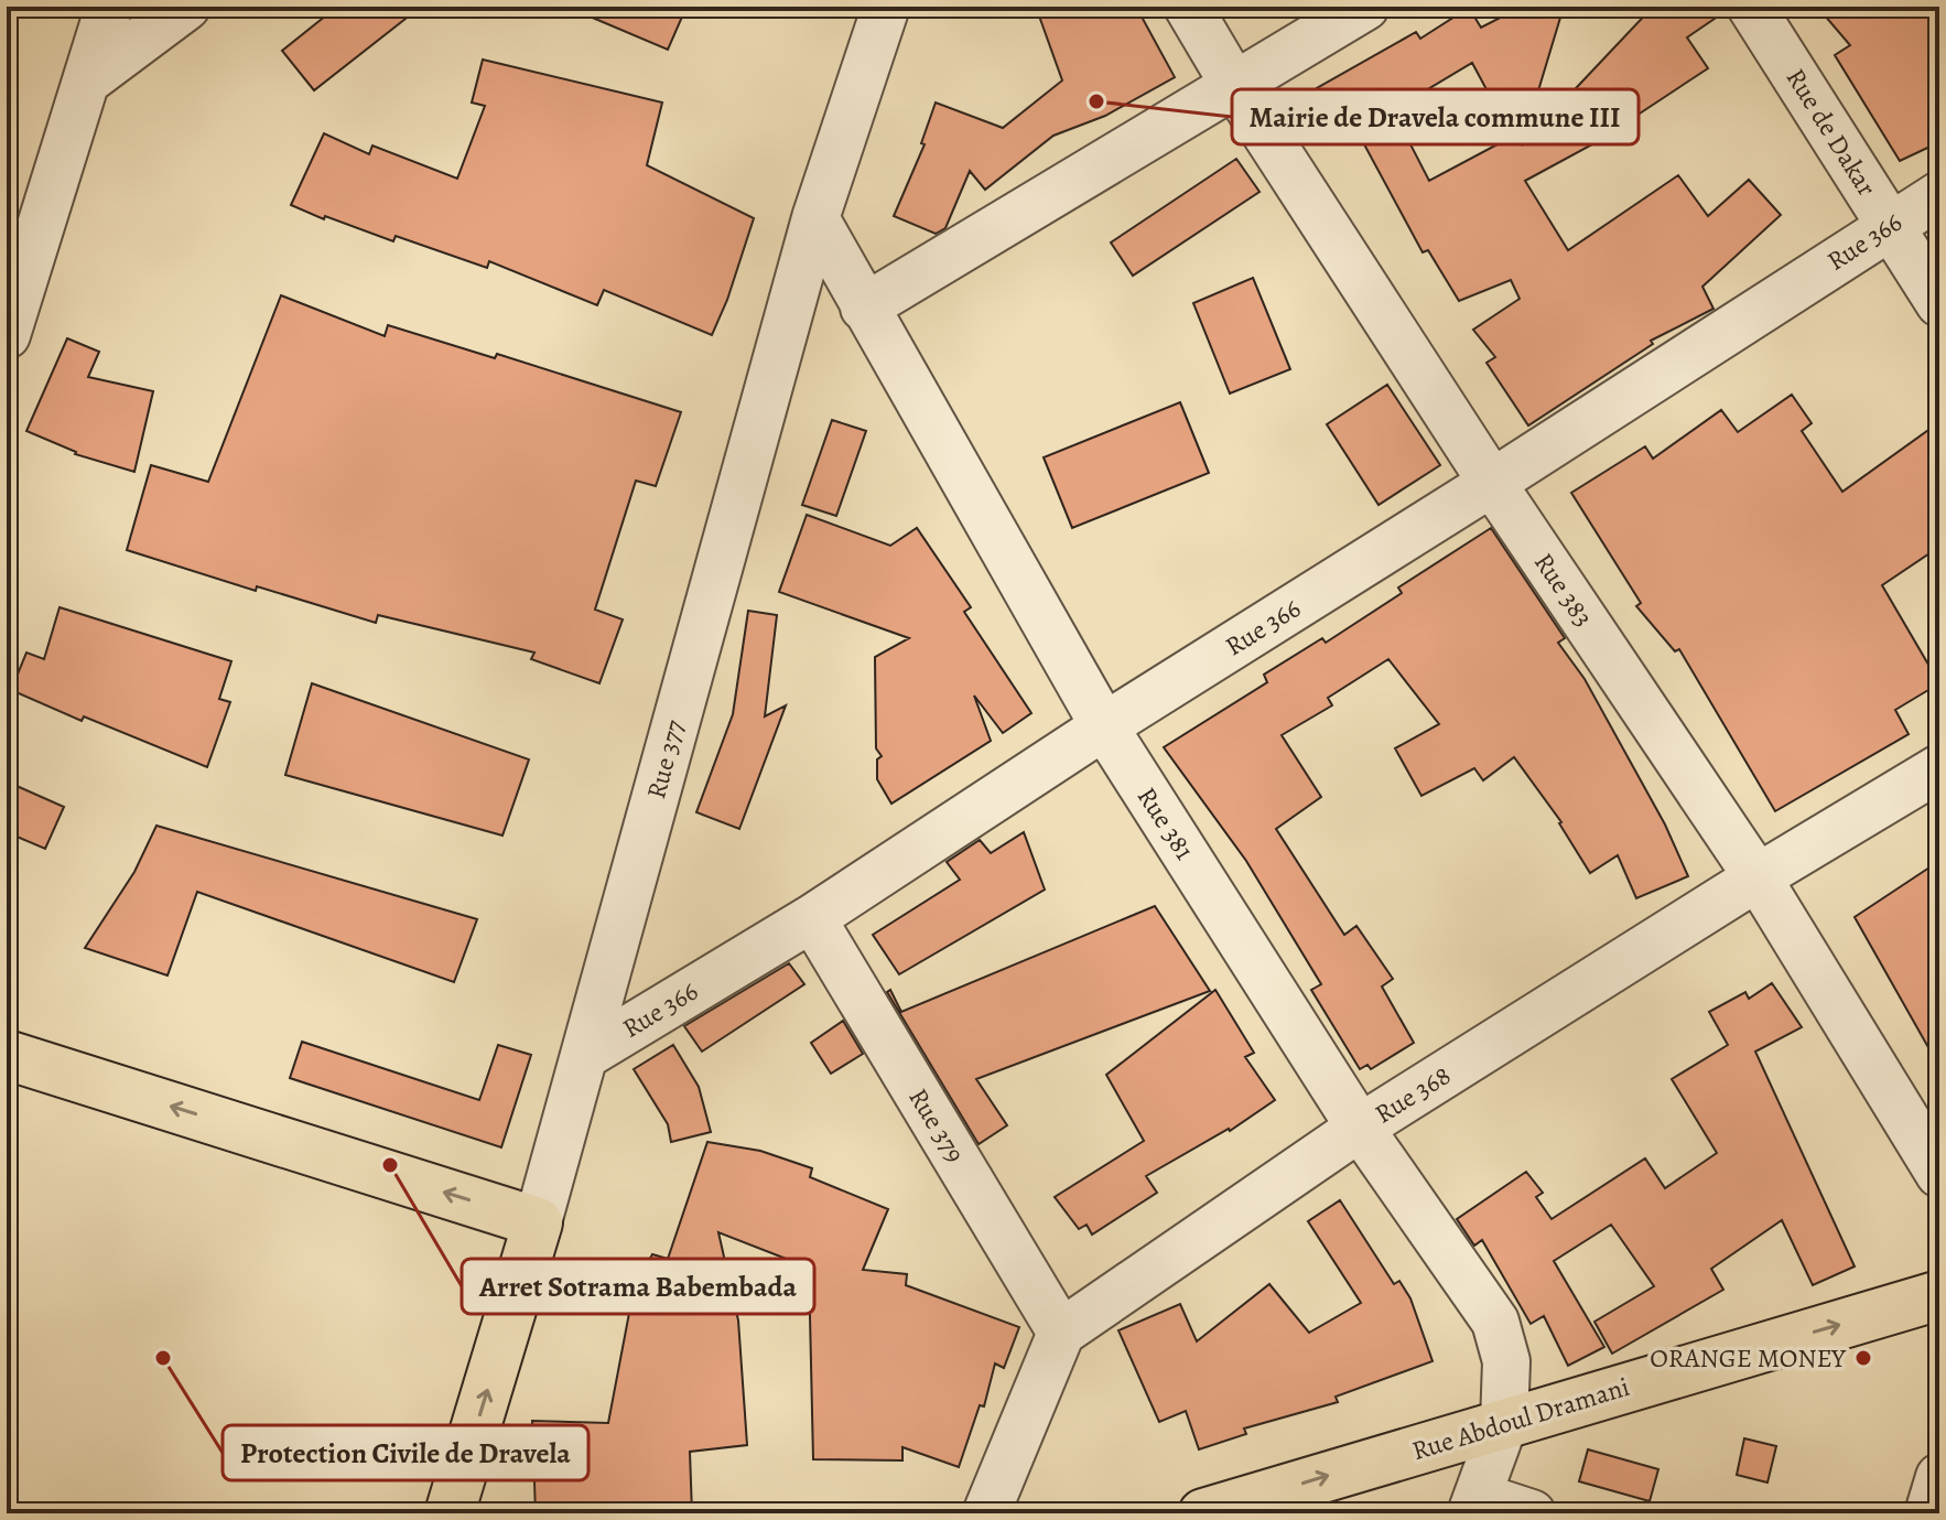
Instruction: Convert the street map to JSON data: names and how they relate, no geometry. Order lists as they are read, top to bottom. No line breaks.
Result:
{"streets":{"main road":["Rue 377","Rue Abdoul Dramani"],"street":["Rue de Dakar","Rue 366","Rue 383","Rue 381","Rue 368","Rue 379"]},"crossings":[["Rue de Dakar","Rue 366"],["Rue 366","Rue 383"],["Rue 366","Rue 377"],["Rue 366","Rue 381"],["Rue 366","Rue 379"],["Rue 383","Rue 368"],["Rue 377","Rue 381"],["Rue 381","Rue 368"],["Rue 381","Rue Abdoul Dramani"],["Rue 368","Rue 379"]],"one_way":["Rue Abdoul Dramani"],"places":["Mairie de Dravela commune III","Arret Sotrama Babembada","Protection Civile de Dravela","ORANGE MONEY"]}
